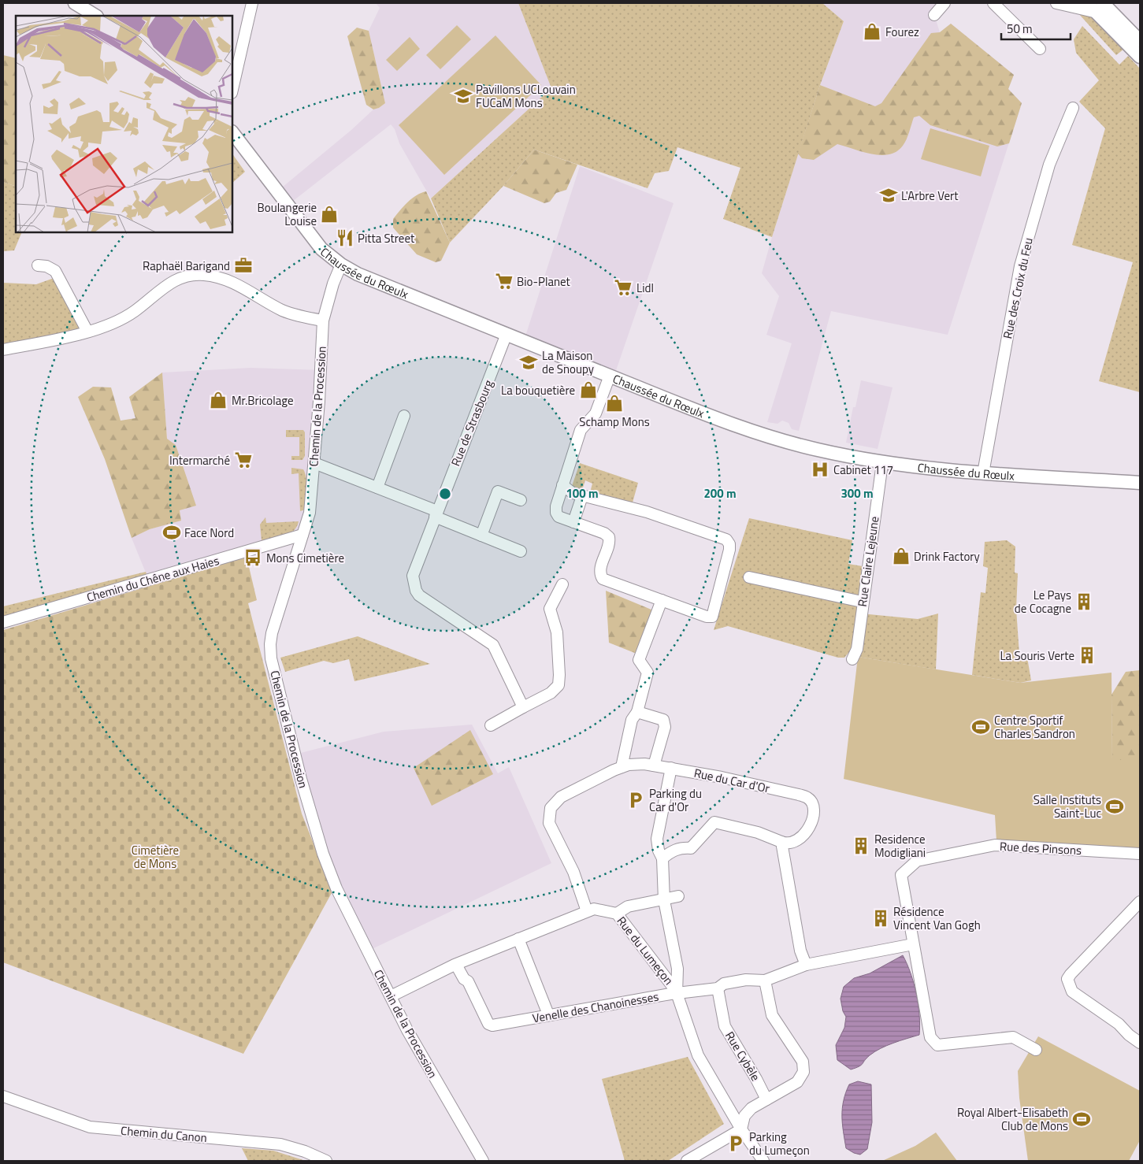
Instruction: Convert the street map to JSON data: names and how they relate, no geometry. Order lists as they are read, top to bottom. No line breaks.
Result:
{"streets":{"main road":["Chaussée du Rœulx"],"street":["Rue des Croix du Feu","Chemin de la Procession","Rue de Strasbourg","Rue Claire Lejeune","Chemin du Chêne aux Haies","Rue du Car d'Or","Rue des Pinsons","Rue du Lumeçon","Venelle des Chanoinesses","Rue Cybèle","Chemin du Canon"]},"crossings":[["Chaussée du Rœulx","Rue des Croix du Feu"],["Chaussée du Rœulx","Chemin de la Procession"],["Chaussée du Rœulx","Rue de Strasbourg"],["Chaussée du Rœulx","Rue Claire Lejeune"],["Chemin de la Procession","Chemin du Chêne aux Haies"],["Chemin de la Procession","Rue du Lumeçon"],["Rue du Car d'Or","Rue du Lumeçon"],["Rue des Pinsons","Venelle des Chanoinesses"],["Rue du Lumeçon","Venelle des Chanoinesses"],["Venelle des Chanoinesses","Rue Cybèle"]],"parks":["Cimetière de Mons"],"places":{"shop":["Fourez","Boulangerie Louise","La bouquetière","Mr.Bricolage","Schamp Mons","Drink Factory"],"school or university":["Pavillons UCLouvain FUCaM Mons","L'Arbre Vert","La Maison de Snoupy"],"restaurant":["Pitta Street"],"office":["Raphaël Barigand"],"supermarket":["Bio-Planet","Lidl","Intermarché"],"hospital":["Cabinet 117"],"sports":["Face Nord","Centre Sportif Charles Sandron","Salle Instituts Saint-Luc","Royal Albert-Elisabeth Club de Mons"],"bus stop":["Mons Cimetière"],"building":["Le Pays de Cocagne","La Souris Verte","Residence Modigliani","Résidence Vincent Van Gogh"],"parking":["Parking du Car d'Or","Parking du Lumeçon"]},"scale_bar":"50 m","rings":["100 m","200 m","300 m"]}
